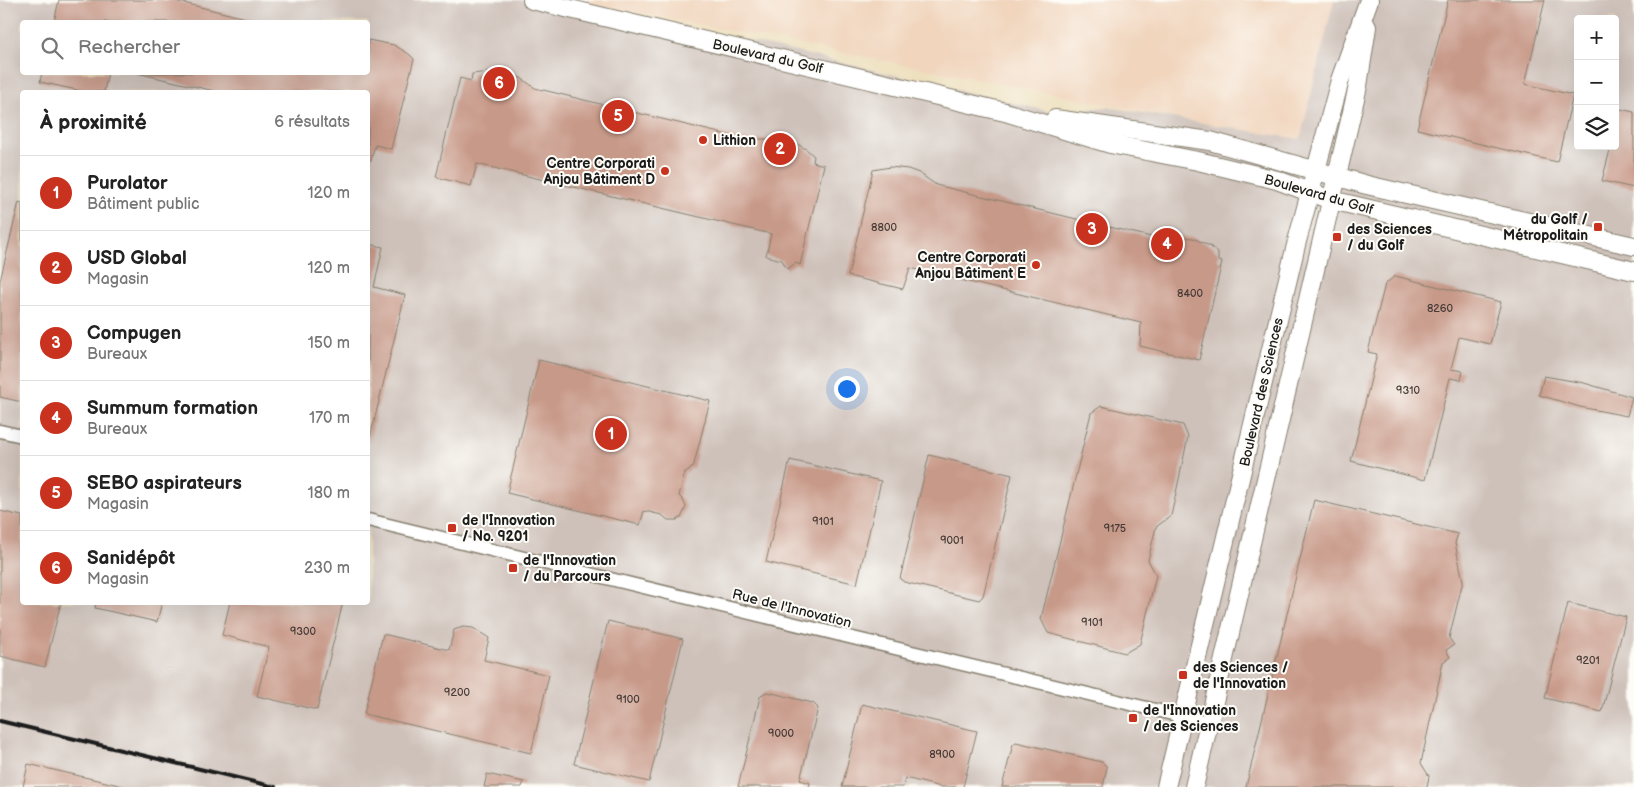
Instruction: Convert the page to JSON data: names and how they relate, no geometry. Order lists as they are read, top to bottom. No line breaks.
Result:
{"streets":{"street":["Boulevard du Golf","Boulevard des Sciences","Rue de l'Innovation"]},"crossings":[["Boulevard du Golf","Boulevard des Sciences"],["Boulevard des Sciences","Rue de l'Innovation"]],"places":{"other":["Lithion","Centre Corporati Anjou Bâtiment D","Centre Corporati Anjou Bâtiment E"],"transit":["du Golf / Métropolitain","des Sciences / du Golf","de l'Innovation / No. 9201","de l'Innovation / du Parcours","des Sciences / de l'Innovation","de l'Innovation / des Sciences"]},"house_numbers":["8800","8400","8260","9310","9101","9175","9001","9101","9300","9201","9200","9100","9000","8900"],"page":{"map_buttons":["+","−"],"search":"Rechercher","pins":["6","5","2","3","4","1"],"heading":["À proximité","6 résultats"],"list":[{"mark":"1","name":"Purolator","note":"Bâtiment public","value":"120 m"},{"mark":"2","name":"USD Global","note":"Magasin","value":"120 m"},{"mark":"3","name":"Compugen","note":"Bureaux","value":"150 m"},{"mark":"4","name":"Summum formation","note":"Bureaux","value":"170 m"},{"mark":"5","name":"SEBO aspirateurs","note":"Magasin","value":"180 m"},{"mark":"6","name":"Sanidépôt","note":"Magasin","value":"230 m"}]}}
